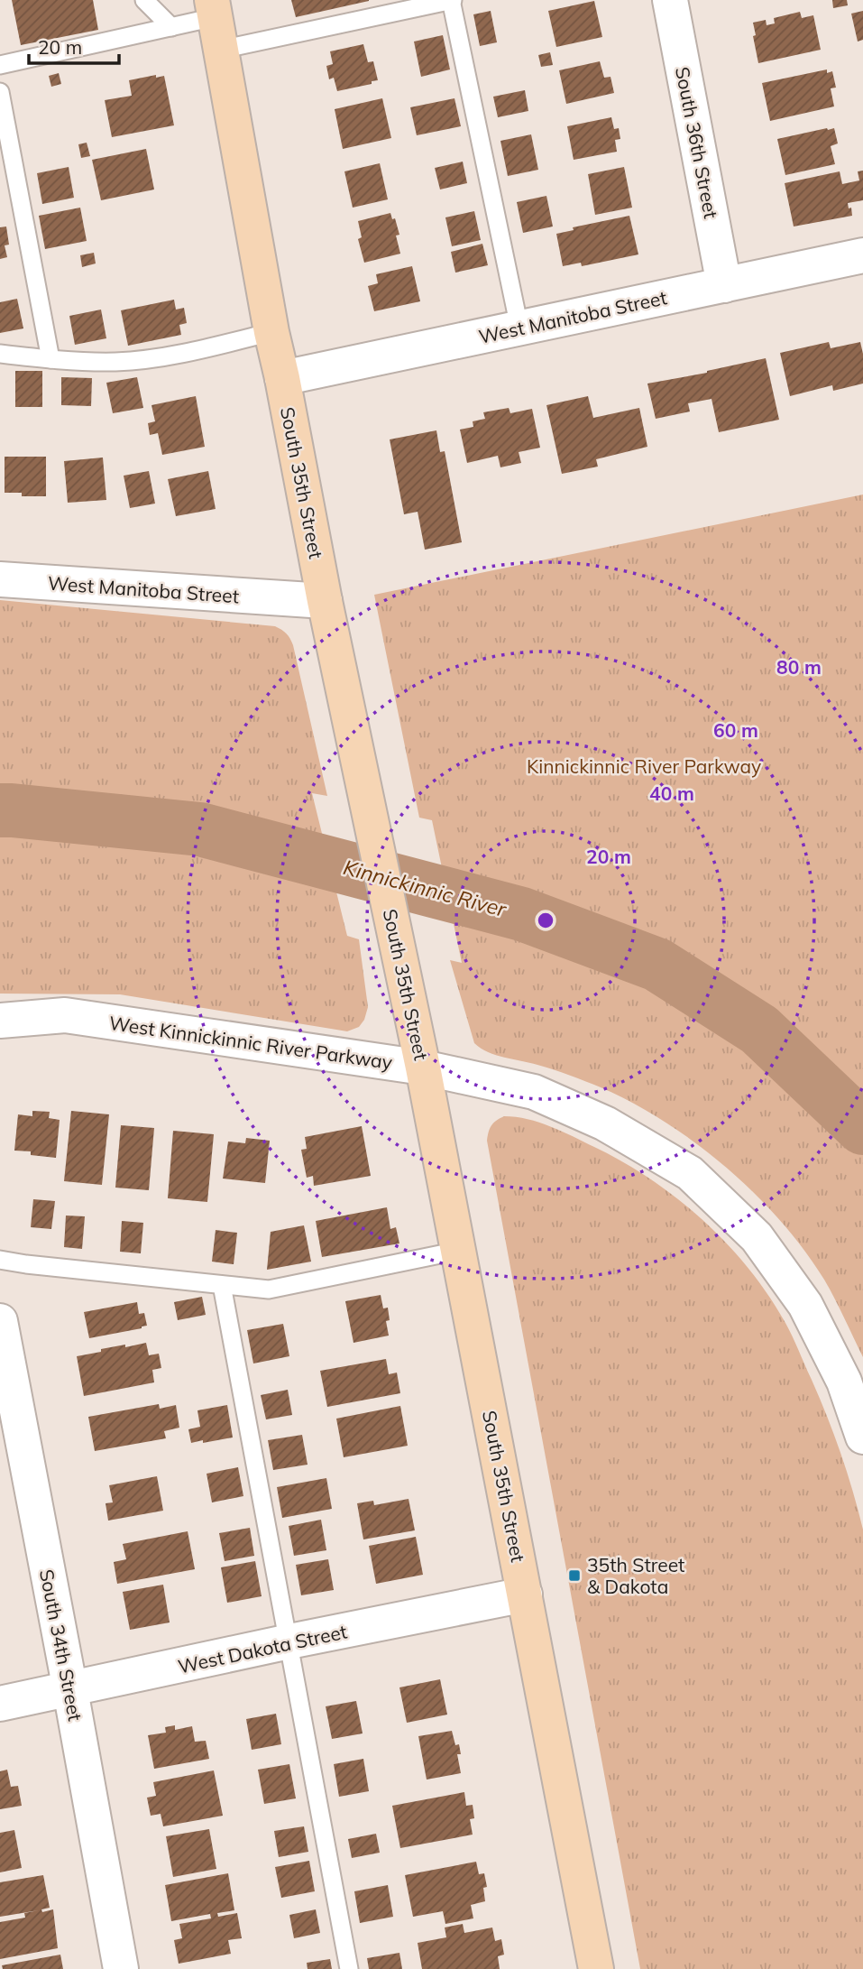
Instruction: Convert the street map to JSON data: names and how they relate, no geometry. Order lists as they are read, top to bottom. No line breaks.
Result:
{"streets":{"main road":["South 35th Street"],"street":["South 36th Street","West Manitoba Street","West Kinnickinnic River Parkway","South 34th Street","West Dakota Street"]},"crossings":[["South 36th Street","West Manitoba Street"],["West Manitoba Street","South 35th Street"],["South 35th Street","West Kinnickinnic River Parkway"],["South 35th Street","West Dakota Street"],["South 34th Street","West Dakota Street"]],"water":["Kinnickinnic River"],"parks":["Kinnickinnic River Parkway"],"places":{"transit":["35th Street & Dakota"]},"scale_bar":"20 m","rings":["80 m","60 m","40 m","20 m"]}
